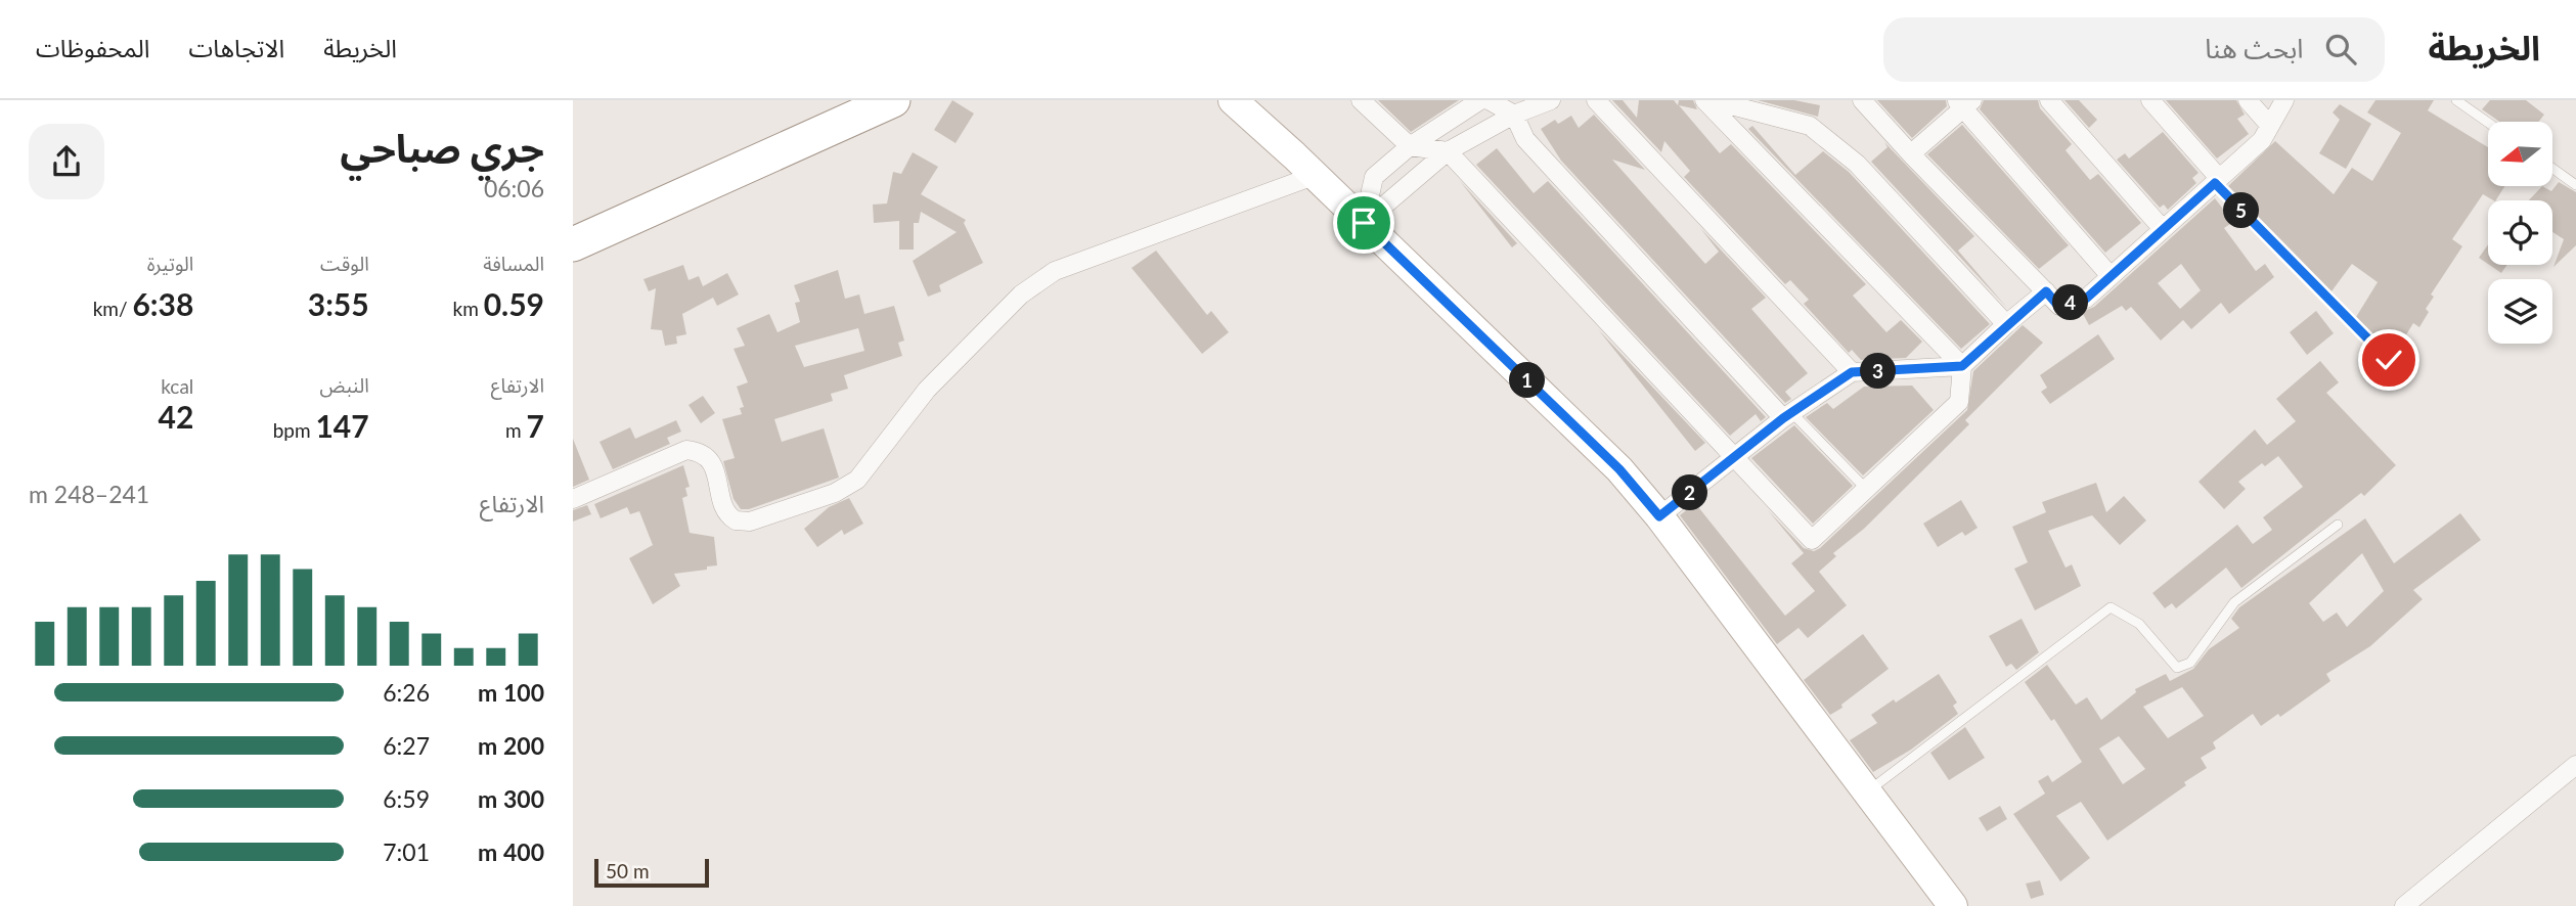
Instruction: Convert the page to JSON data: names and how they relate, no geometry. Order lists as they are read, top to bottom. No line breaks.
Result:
{"scale_bar":"50 m","north":"left","page":{"header":"الخريطة","search":"ابحث هنا","nav":["الخريطة","الاتجاهات","المحفوظات"],"heading":["جري صباحي","06:06"],"pins":["5","4","3","1","2"],"stats":[["المسافة","0.59 km"],["الوقت","3:55"],["الوتيرة","6:38 /km"],["الارتفاع","7 m"],["النبض","147 bpm"],["kcal","42"]],"chart":["الارتفاع","241–248 m"],"list":[{"name":"100 m","note":"6:26"},{"name":"200 m","note":"6:27"},{"name":"300 m","note":"6:59"},{"name":"400 m","note":"7:01"}],"scale":"50 m"}}
